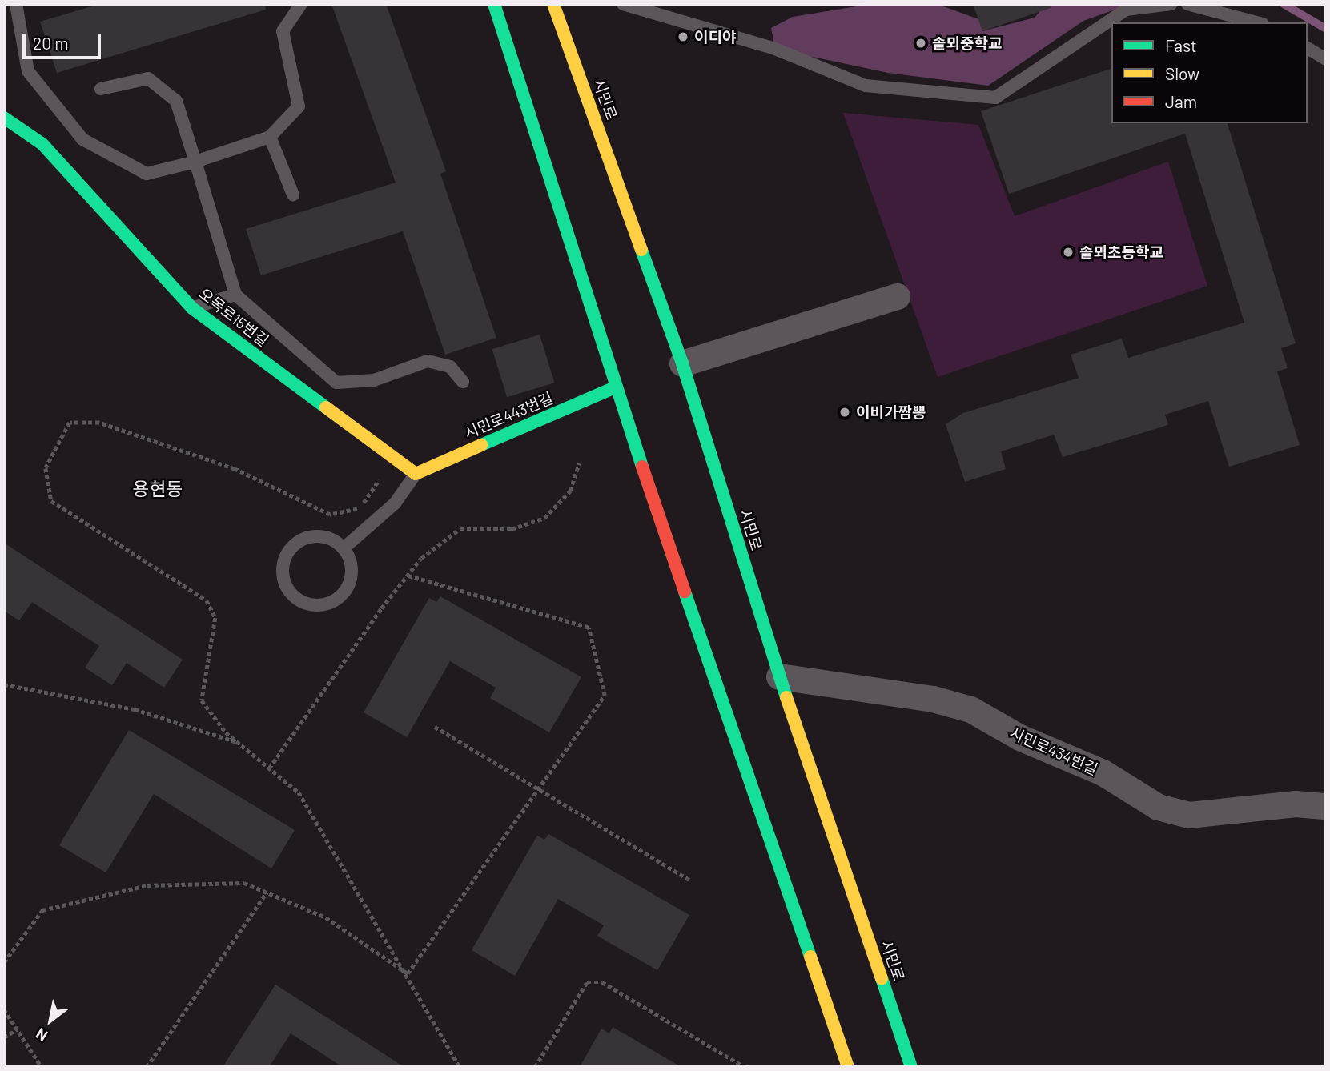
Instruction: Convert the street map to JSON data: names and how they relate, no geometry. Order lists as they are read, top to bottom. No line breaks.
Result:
{"streets":{"main road":["시민로","오목로15번길","시민로443번길"],"street":["시민로434번길"]},"crossings":[["시민로","시민로434번길"],["오목로15번길","시민로443번길"]],"districts":["용현동"],"places":["이디야","솔뫼중학교","솔뫼초등학교","이비가짬뽕"],"legend":["Fast","Slow","Jam"],"scale_bar":"20 m","north":"bottom left"}
